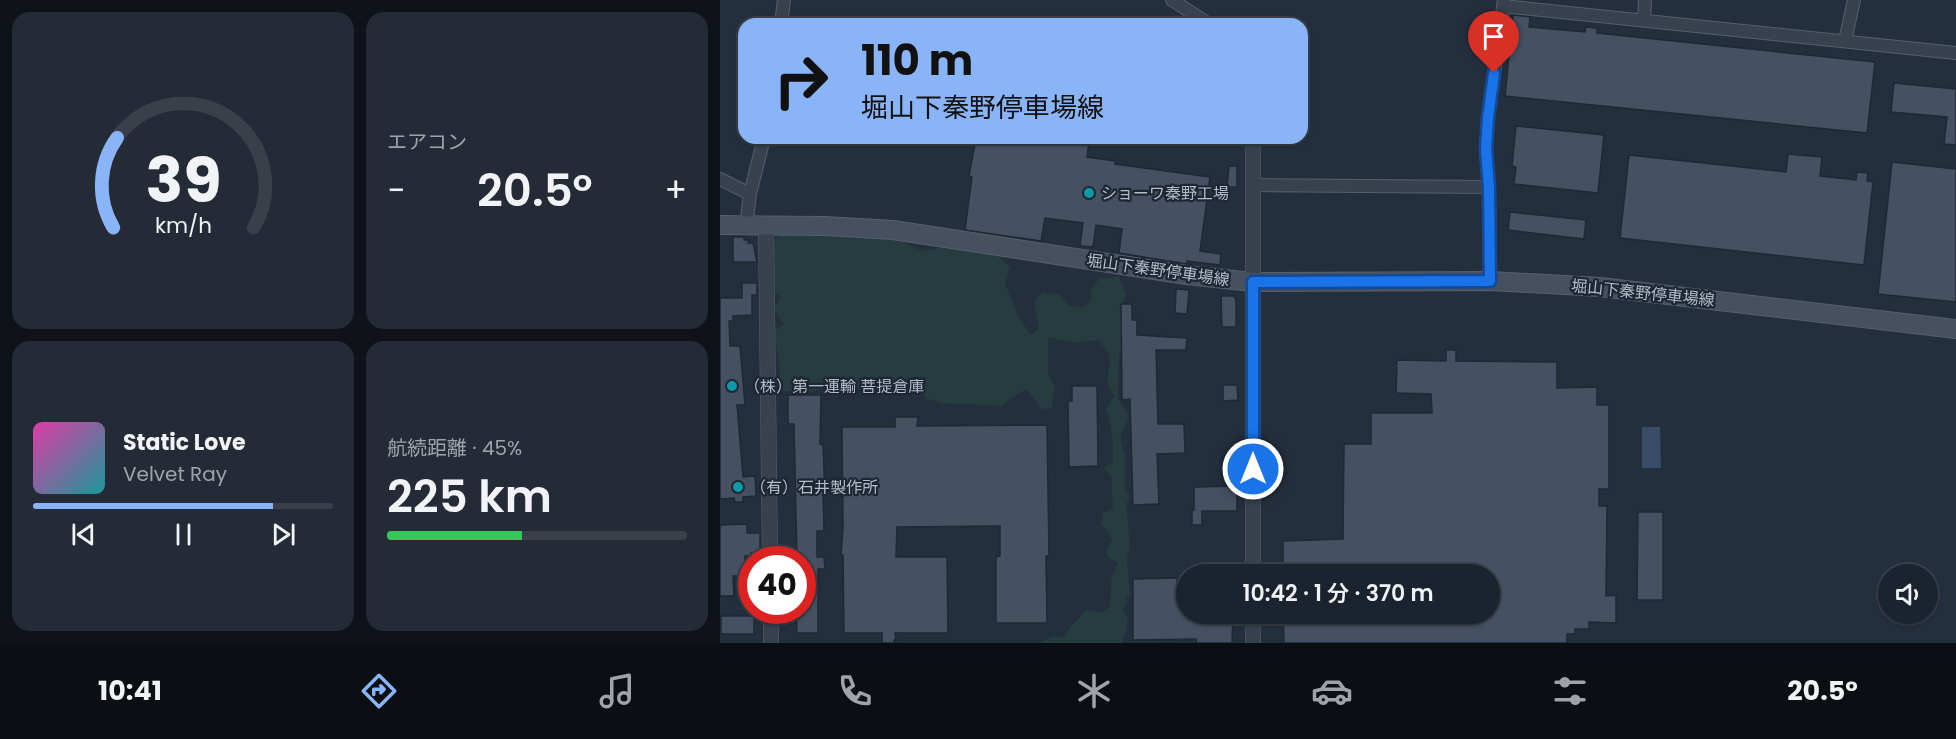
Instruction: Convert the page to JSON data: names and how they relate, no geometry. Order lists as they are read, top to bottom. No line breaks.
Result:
{"streets":{"main road":["堀山下秦野停車場線"]},"places":["ショーワ秦野工場","（株）第一運輸 菩提倉庫","（有）石井製作所"],"page":{"tile":["エアコン",["航続距離 · 45%","225 km"]],"turn":["110 m","堀山下秦野停車場線"],"heat":["−","20.5°","+"],"song":["Static Love","Velvet Ray"],"limit":"40","trip":"10:42 · 1 分 · 370 m","tabs":["10:41","20.5°"],"gauge":["39","km/h"]}}
